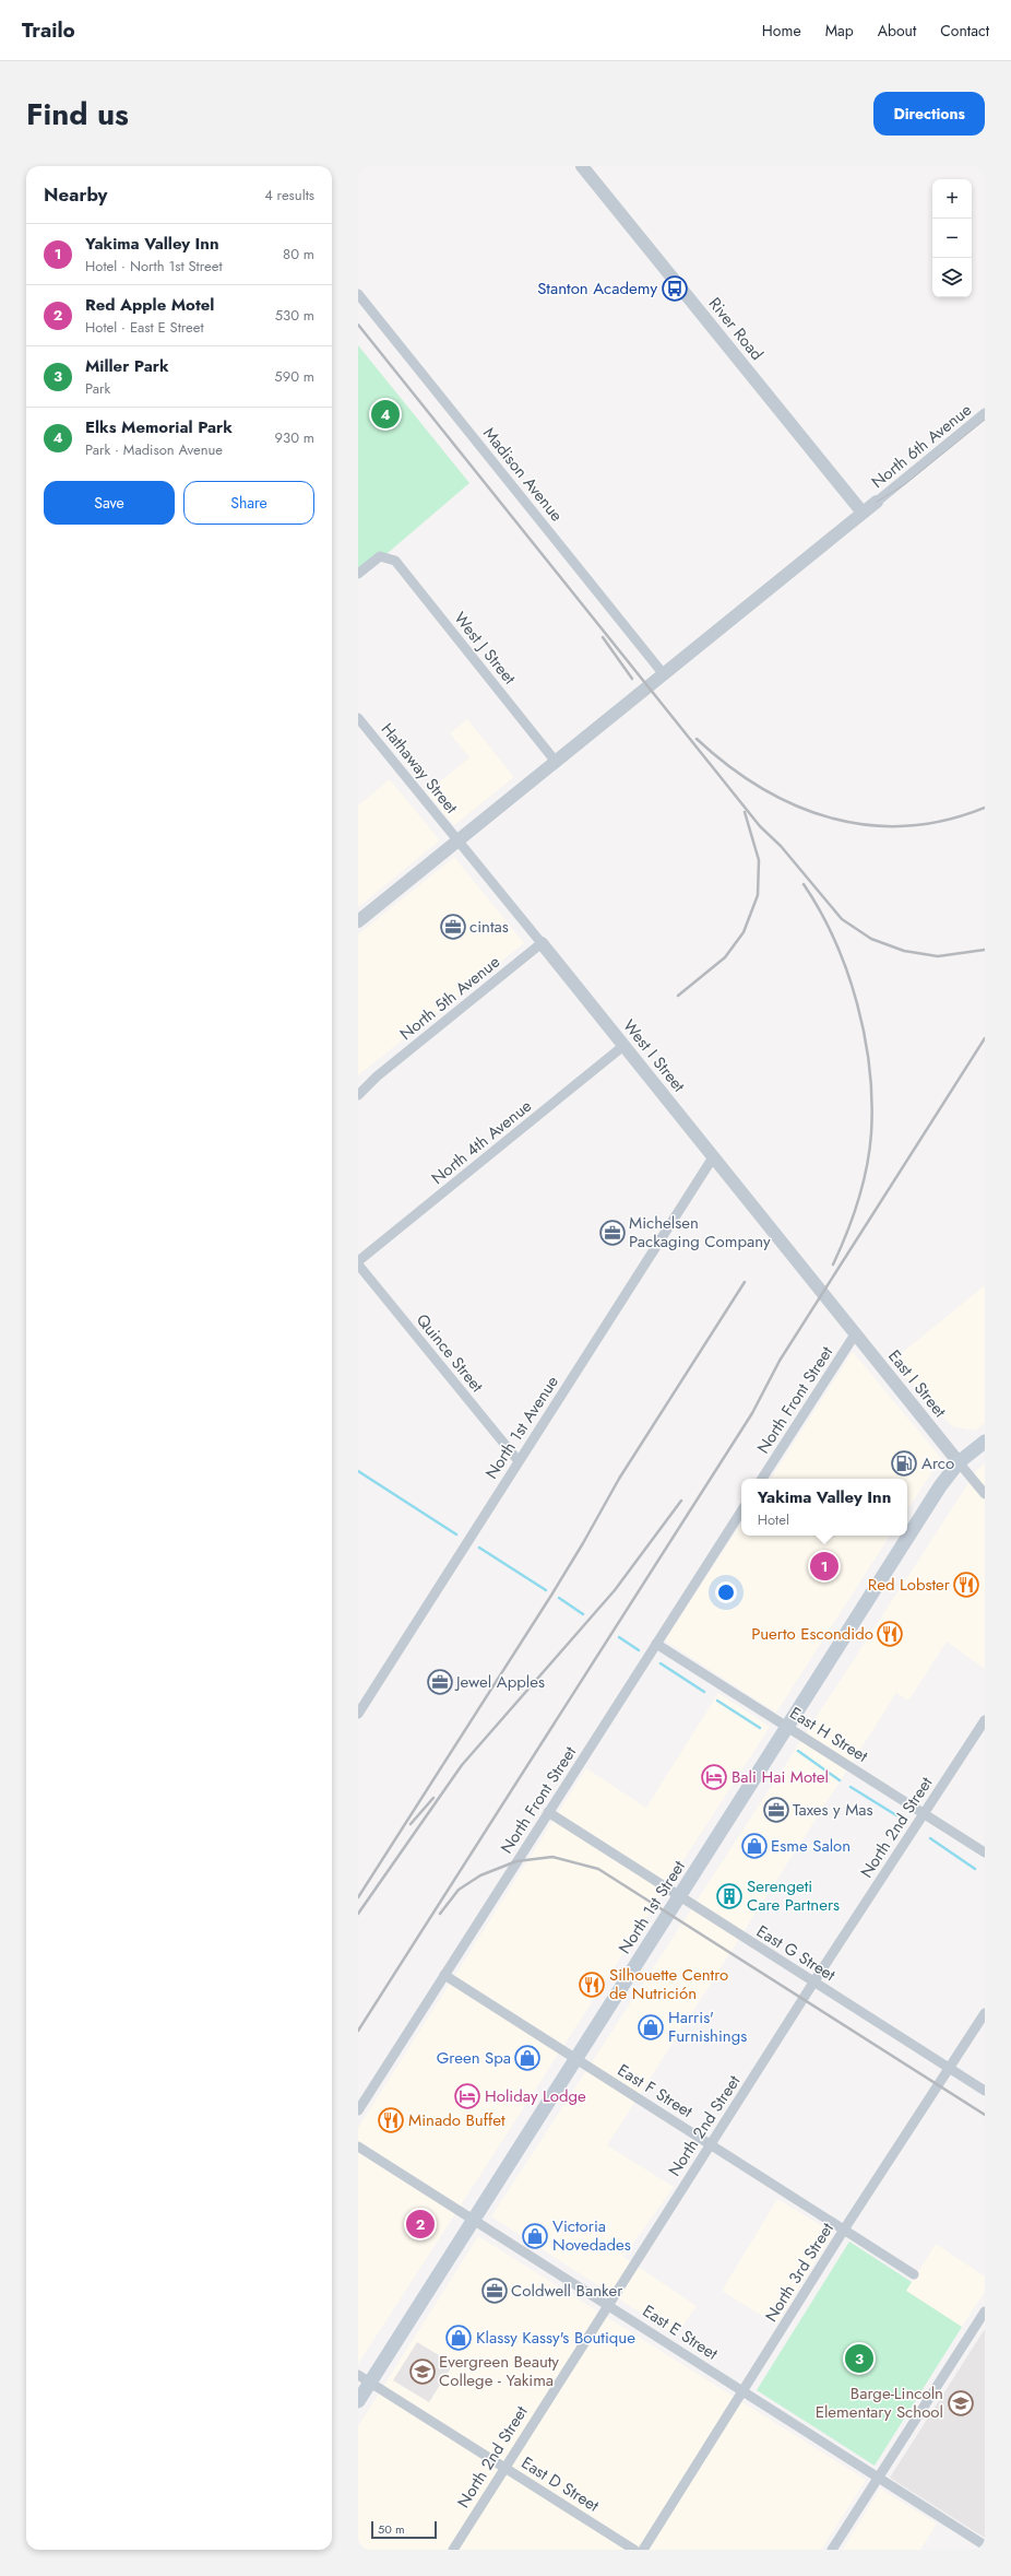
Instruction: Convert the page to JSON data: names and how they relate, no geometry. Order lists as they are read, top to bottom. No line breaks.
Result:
{"streets":{"main road":["North 1st Street"],"street":["River Road","North 6th Avenue","Madison Avenue","West J Street","Hathaway Street","North 5th Avenue","West I Street","North 4th Avenue","Quince Street","East I Street","North Front Street","North 1st Avenue","East H Street","North 2nd Street","East G Street","East F Street","North 3rd Street","East E Street","East D Street"]},"crossings":[["Hathaway Street","West I Street"],["North 5th Avenue","West I Street"],["West I Street","North 4th Avenue"],["West I Street","East I Street"],["West I Street","North 1st Avenue"],["Quince Street","North 1st Avenue"],["East I Street","North Front Street"],["East I Street","North 1st Street"],["North Front Street","East H Street"],["North Front Street","East G Street"],["North Front Street","East F Street"],["East H Street","North 2nd Street"],["East H Street","North 1st Street"],["North 2nd Street","East G Street"],["North 2nd Street","East F Street"],["North 2nd Street","East E Street"],["North 2nd Street","East D Street"],["North 1st Street","East G Street"],["North 1st Street","East F Street"],["North 1st Street","East E Street"],["North 1st Street","East D Street"],["East G Street","North 3rd Street"],["East F Street","North 3rd Street"],["North 3rd Street","East E Street"]],"places":{"bus stop":["Stanton Academy"],"office":["cintas","Michelsen Packaging Company","Jewel Apples","Taxes y Mas","Coldwell Banker"],"fuel station":["Arco"],"restaurant":["Red Lobster","Puerto Escondido","Silhouette Centro de Nutrición","Minado Buffet"],"hotel":["Bali Hai Motel","Holiday Lodge"],"shop":["Esme Salon","Harris' Furnishings","Green Spa","Victoria Novedades","Klassy Kassy's Boutique"],"building":["Serengeti Care Partners"],"school or university":["Evergreen Beauty College - Yakima","Barge-Lincoln Elementary School"]},"scale_bar":"50 m","page":{"header":"Trailo","nav":["Home","Map","About","Contact"],"title":"Find us","buttons":["Directions",["Save","Share"]],"heading":["Nearby","4 results"],"map_buttons":["+","−"],"list":[{"mark":"1","name":"Yakima Valley Inn","note":"Hotel · North 1st Street","value":"80 m"},{"mark":"2","name":"Red Apple Motel","note":"Hotel · East E Street","value":"530 m"},{"mark":"3","name":"Miller Park","note":"Park","value":"590 m"},{"mark":"4","name":"Elks Memorial Park","note":"Park · Madison Avenue","value":"930 m"}],"pins":["4","1","2","3"],"popup":["Yakima Valley Inn","Hotel"],"scale":"50 m"}}
